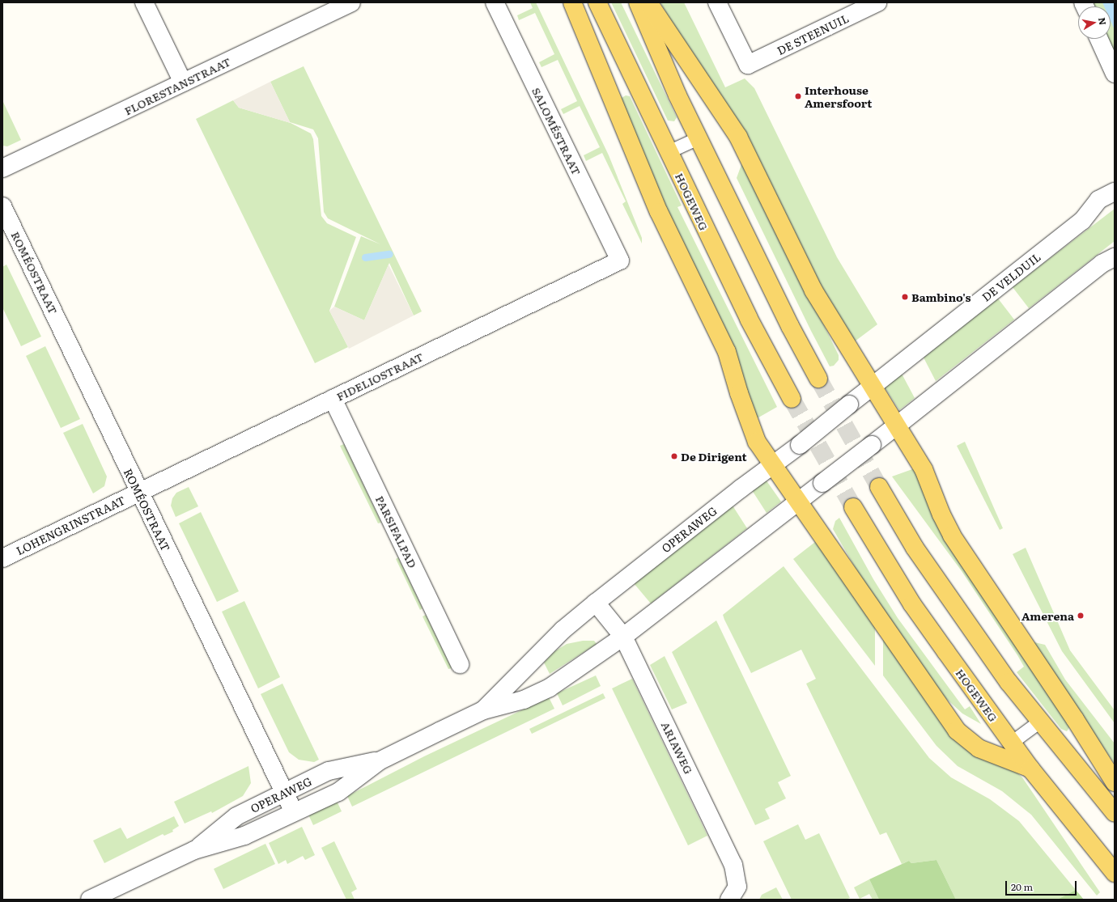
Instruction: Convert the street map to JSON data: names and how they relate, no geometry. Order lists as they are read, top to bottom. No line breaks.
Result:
{"streets":{"main road":["HOGEWEG"],"street":["DE STEENUIL","FLORESTANSTRAAT","SALOMÉSTRAAT","ROMÉOSTRAAT","DE VELDUIL","FIDELIOSTRAAT","LOHENGRINSTRAAT","OPERAWEG","PARSIFALPAD","ARIAWEG"]},"crossings":[["SALOMÉSTRAAT","FIDELIOSTRAAT"],["ROMÉOSTRAAT","FIDELIOSTRAAT"],["ROMÉOSTRAAT","LOHENGRINSTRAAT"],["ROMÉOSTRAAT","OPERAWEG"],["DE VELDUIL","OPERAWEG"],["FIDELIOSTRAAT","LOHENGRINSTRAAT"],["FIDELIOSTRAAT","PARSIFALPAD"],["OPERAWEG","ARIAWEG"]],"places":["Interhouse Amersfoort","Bambino's","De Dirigent","Amerena"],"scale_bar":"20 m","north":"right"}
